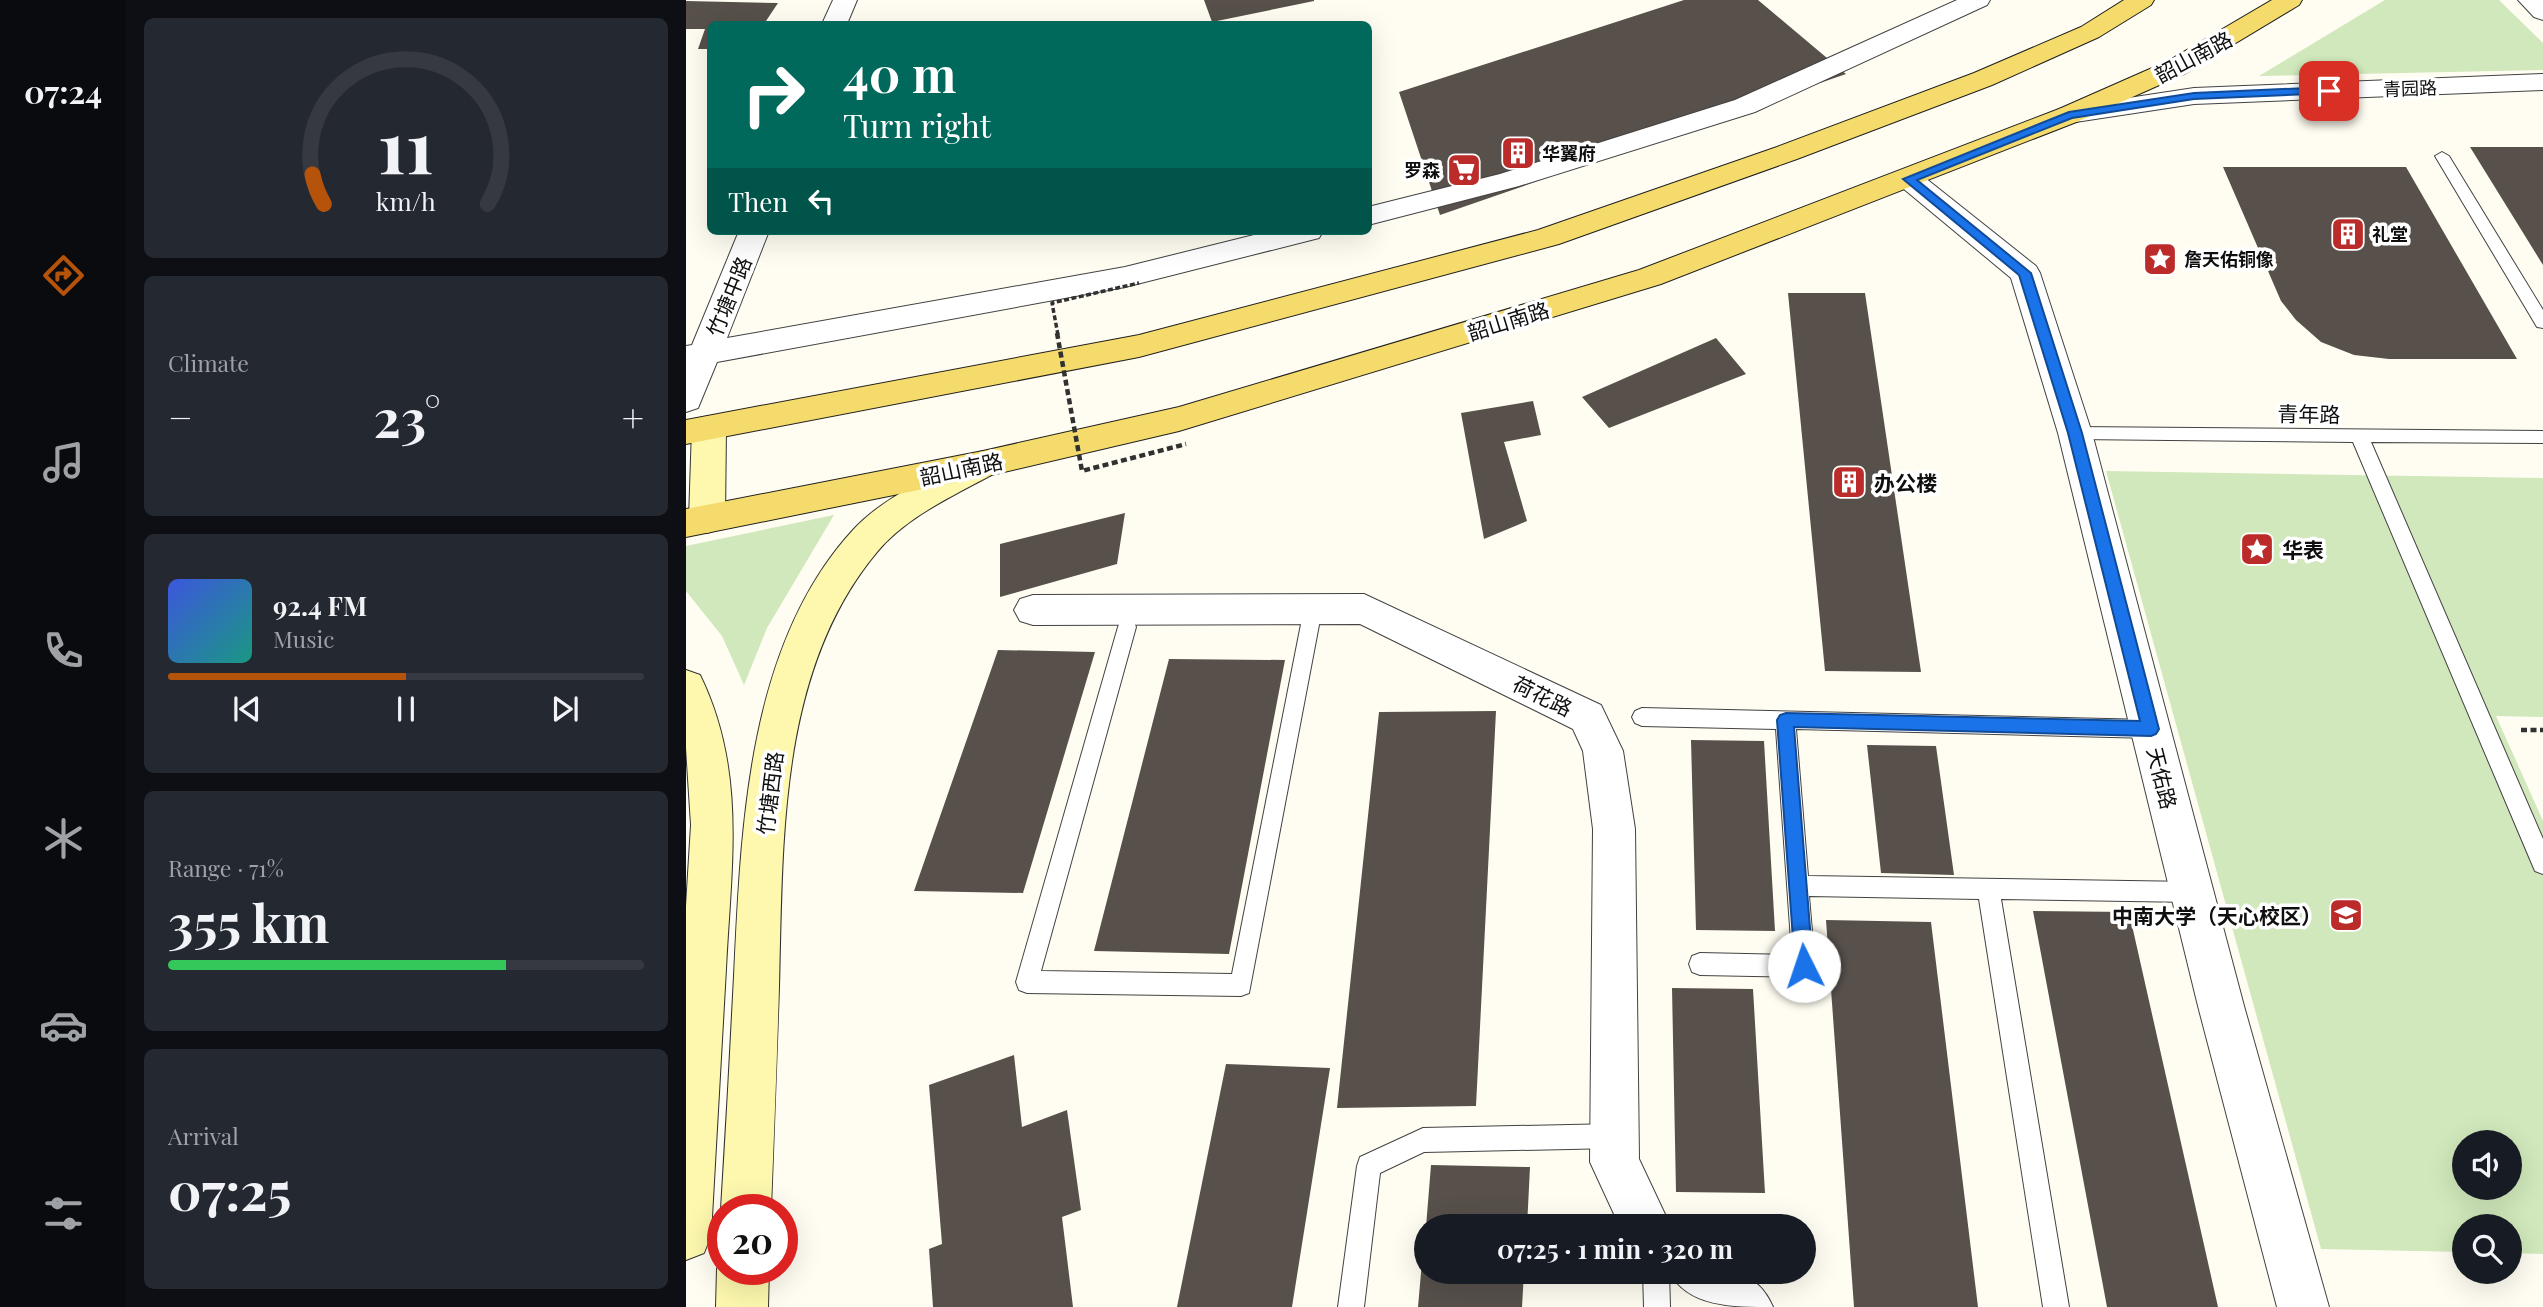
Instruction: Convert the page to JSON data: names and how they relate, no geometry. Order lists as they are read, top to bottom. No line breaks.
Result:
{"streets":{"main road":["韶山南路","竹塘西路"],"street":["青园路","竹塘中路","荷花路","天佑路"],"lane":["青年路"]},"crossings":[["韶山南路","青园路"],["韶山南路","天佑路"],["韶山南路","竹塘西路"],["青年路","天佑路"]],"places":{"building":["华翼府","礼堂","办公楼"],"supermarket":["罗森"],"place":["詹天佑铜像","华表"],"school or university":["中南大学（天心校区）"]},"page":{"tabs":"07:24","turn":["40 m","Turn right"],"then":"Then","tile":["Climate",["Range · 71%","355 km"],["Arrival","07:25"]],"heat":["−","23°","+"],"song":["92.4 FM","Music"],"limit":"20","trip":"07:25 · 1 min · 320 m","gauge":["11","km/h"]}}
